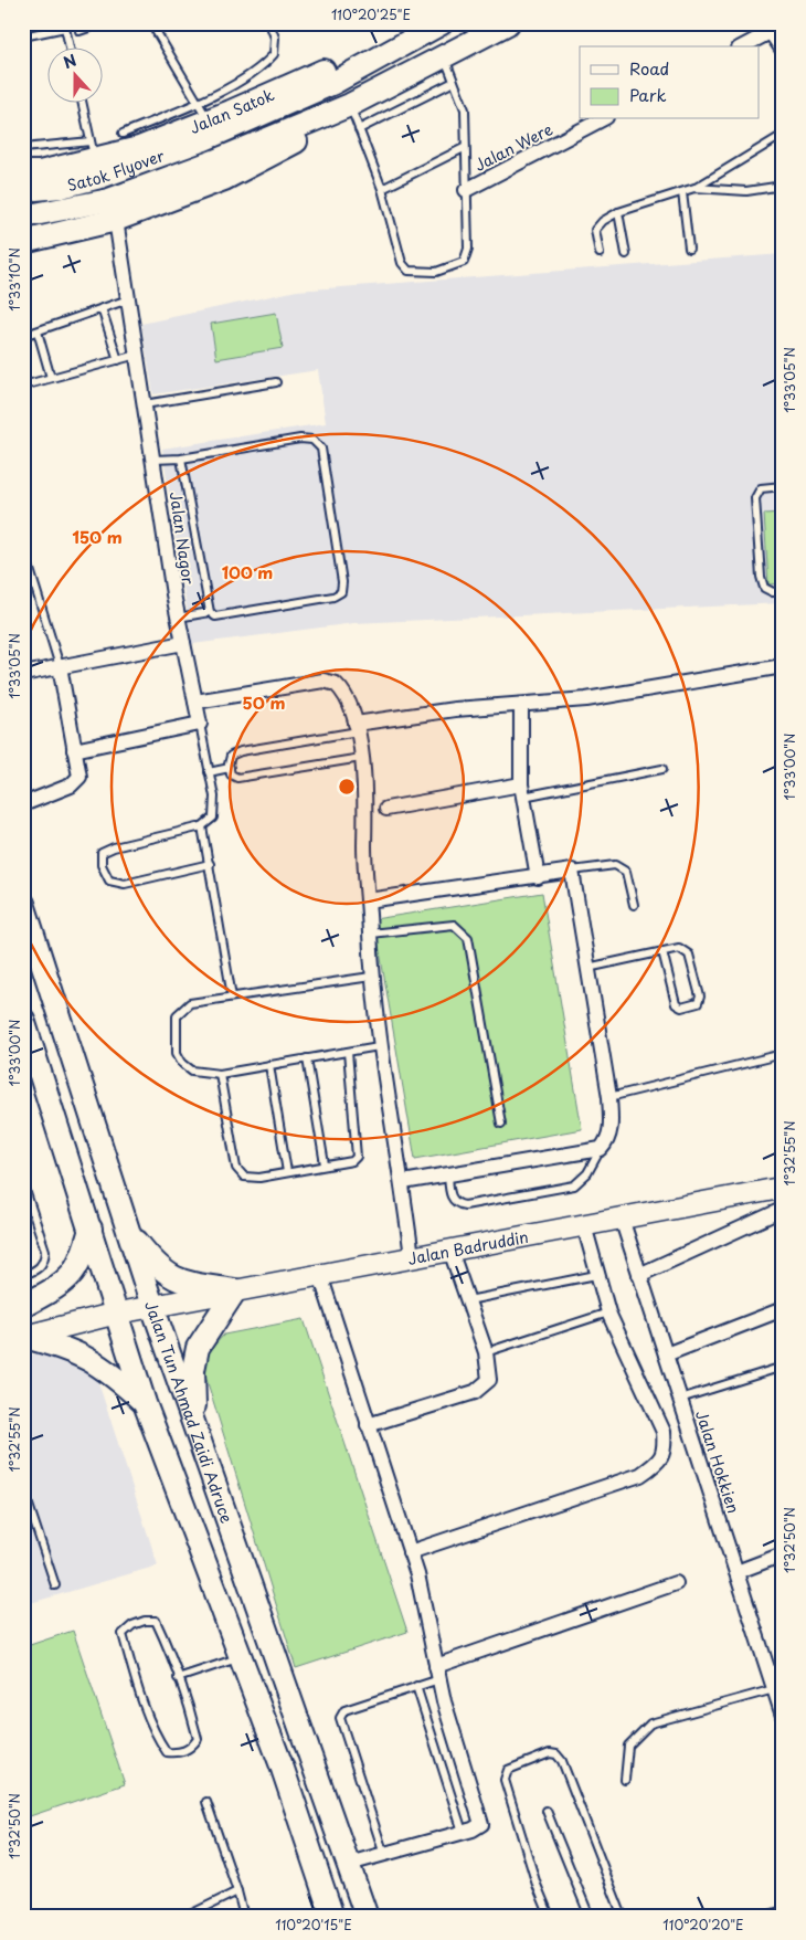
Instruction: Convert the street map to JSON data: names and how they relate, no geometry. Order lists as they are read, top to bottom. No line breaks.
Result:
{"streets":{"main road":["Jalan Satok","Satok Flyover","Jalan Badruddin","Jalan Tun Ahmad Zaidi Adruce"],"street":["Jalan Were","Jalan Nagor","Jalan Hokkien"]},"crossings":[["Jalan Satok","Satok Flyover"],["Jalan Badruddin","Jalan Tun Ahmad Zaidi Adruce"],["Jalan Badruddin","Jalan Hokkien"]],"legend":["Road","Park"],"north":"top","coordinates":["110°20'25\"E","1°33'10\"N","1°33'05\"N","1°33'00\"N","1°32'55\"N","1°32'50\"N","110°20'15\"E","110°20'20\"E"],"rings":["150 m","100 m","50 m"]}
